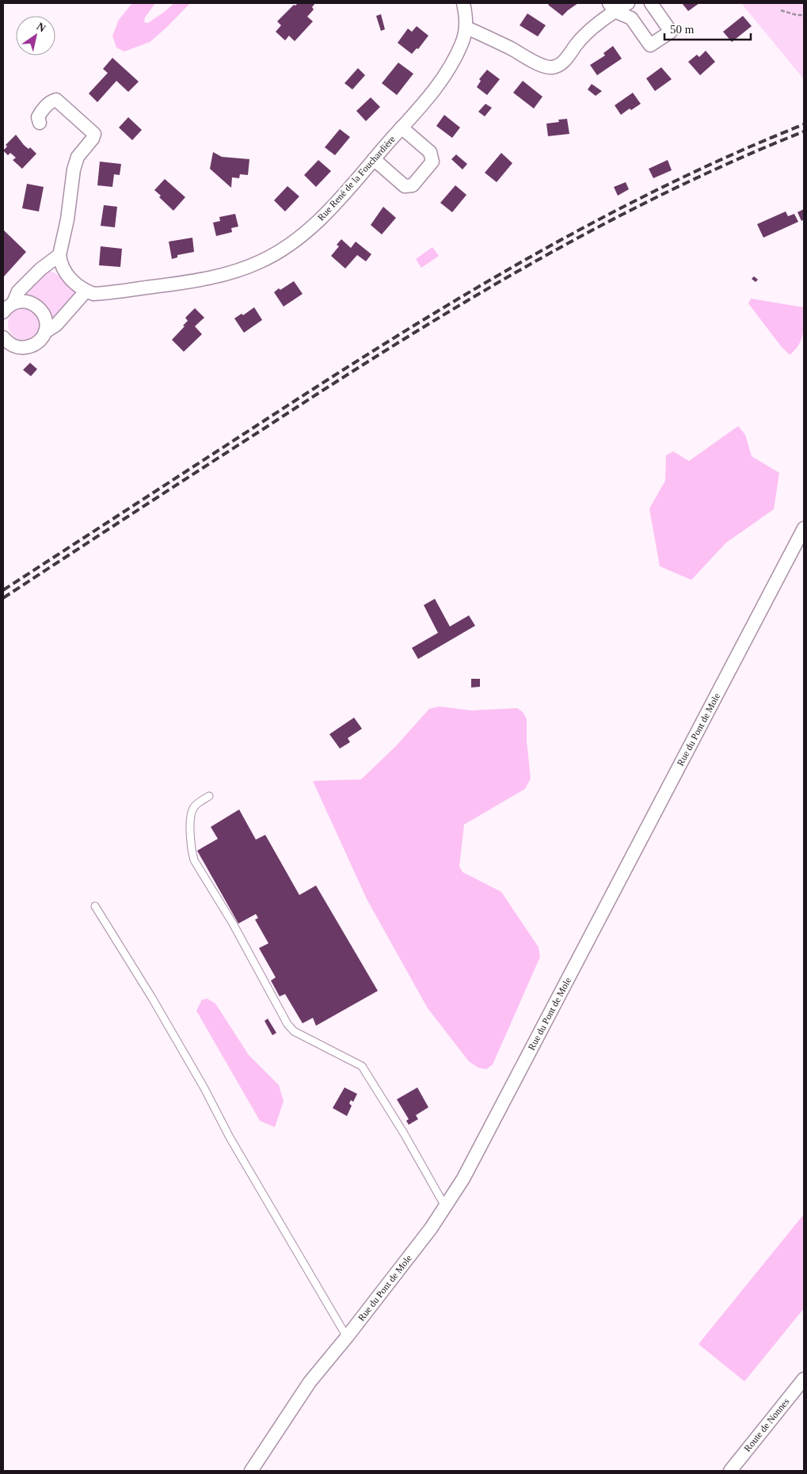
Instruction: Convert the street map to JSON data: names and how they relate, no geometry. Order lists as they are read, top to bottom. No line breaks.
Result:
{"streets":{"street":["Rue René de la Fouchardière","Rue du Pont de Mole","Route de Nonnes"]},"scale_bar":"50 m","north":"top right"}
